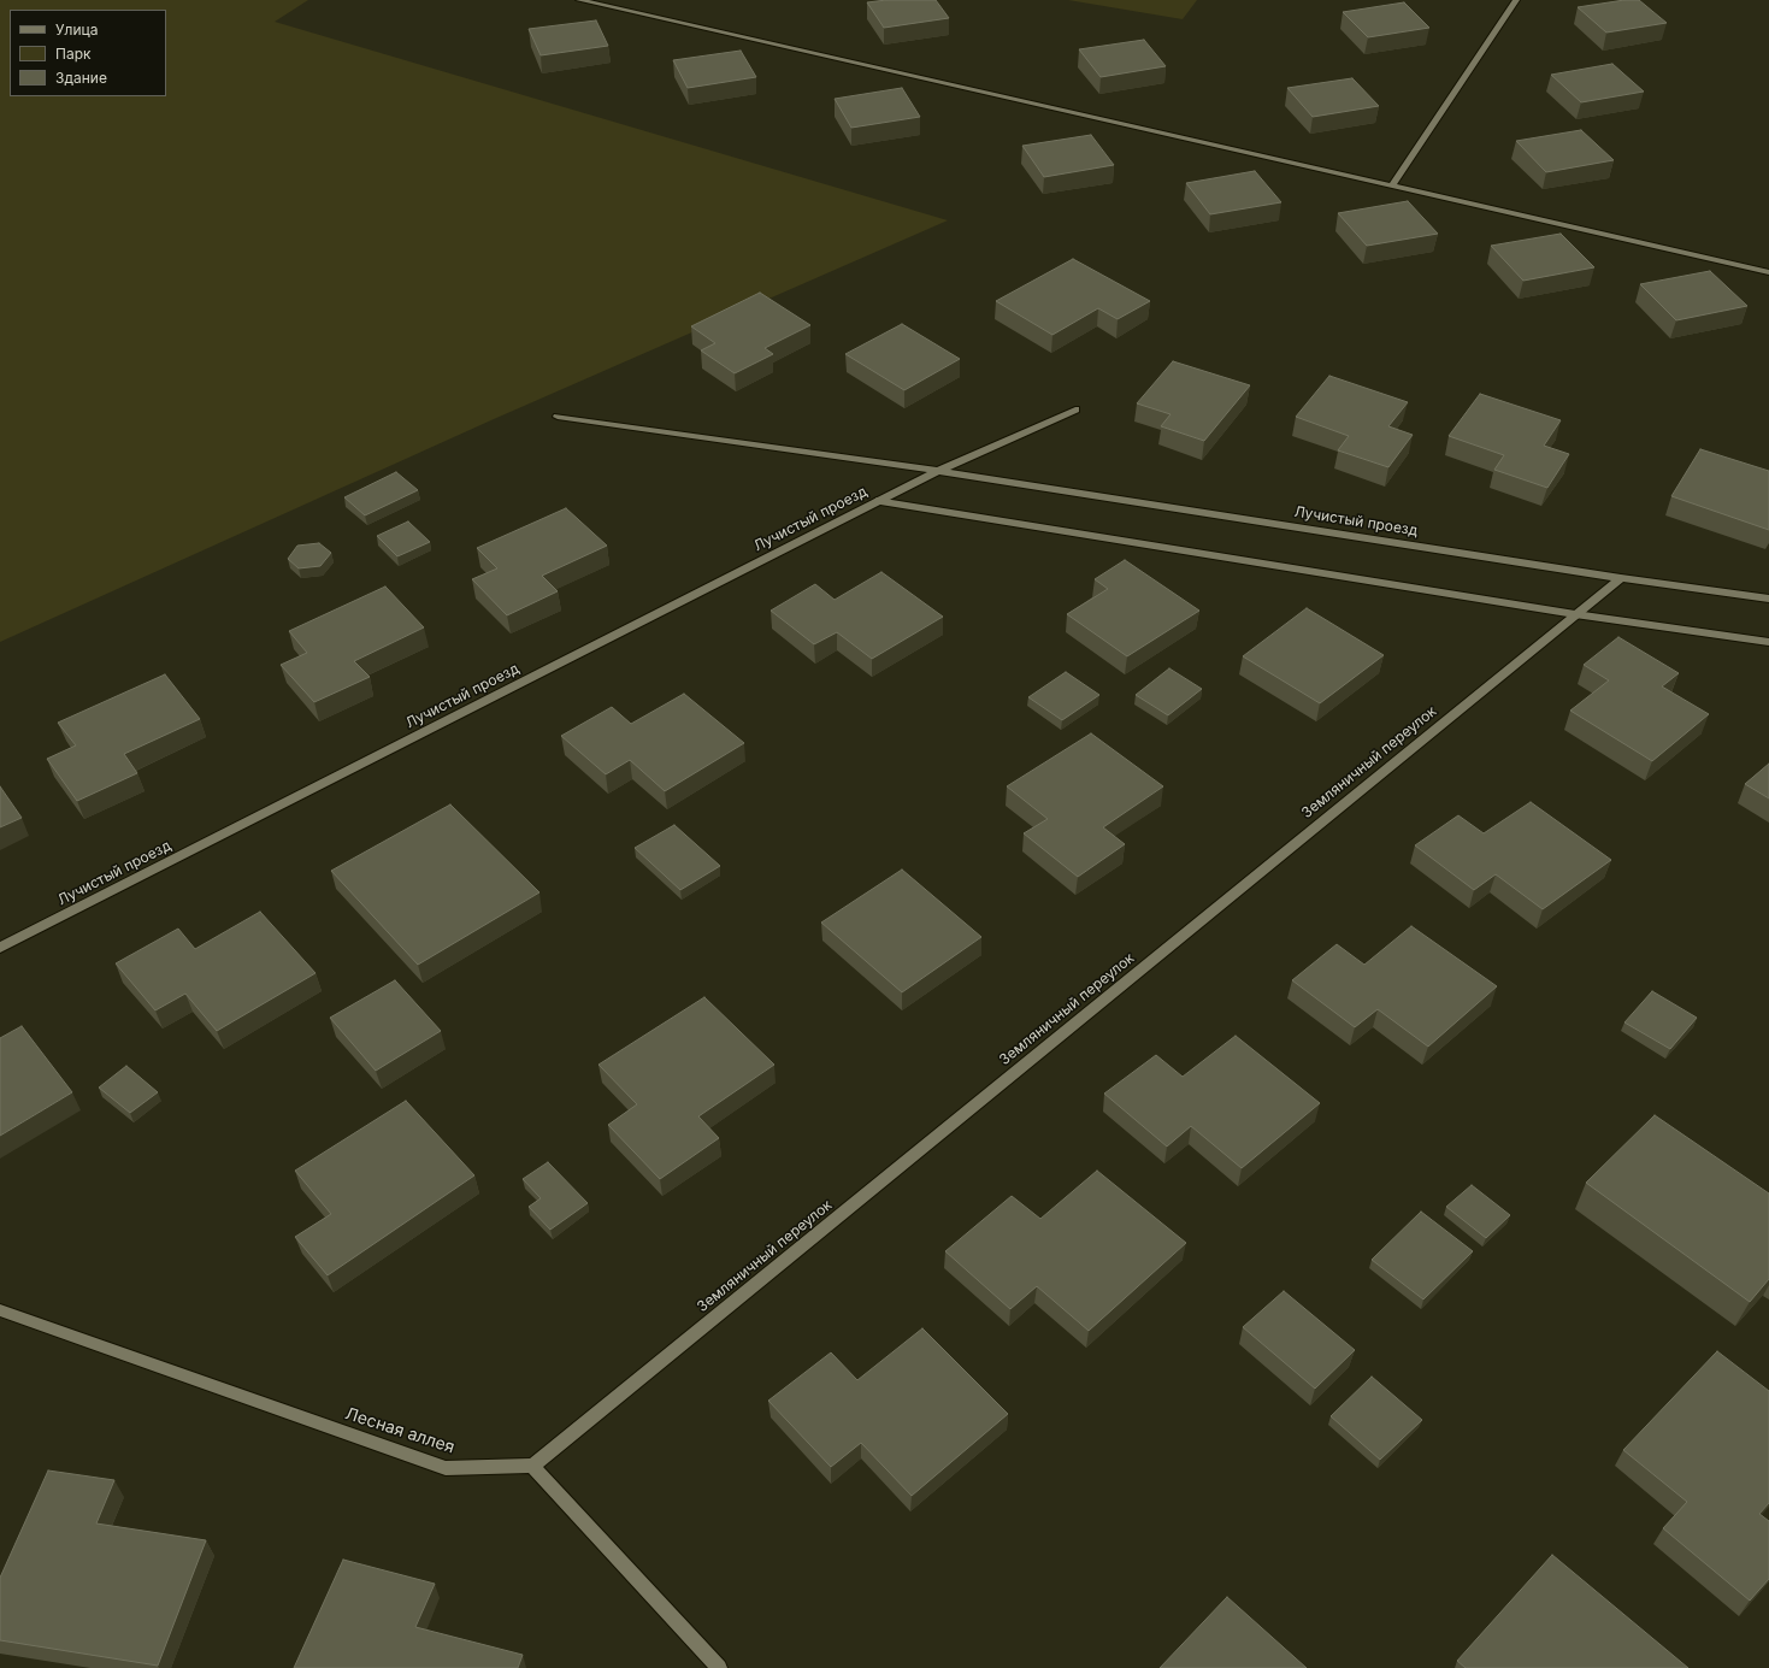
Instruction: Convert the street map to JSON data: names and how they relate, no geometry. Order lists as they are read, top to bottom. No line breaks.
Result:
{"streets":{"street":["Лучистый проезд","Земляничный переулок","Лесная аллея"]},"crossings":[["Лучистый проезд","Земляничный переулок"],["Земляничный переулок","Лесная аллея"]],"legend":["Улица","Парк","Здание"]}
